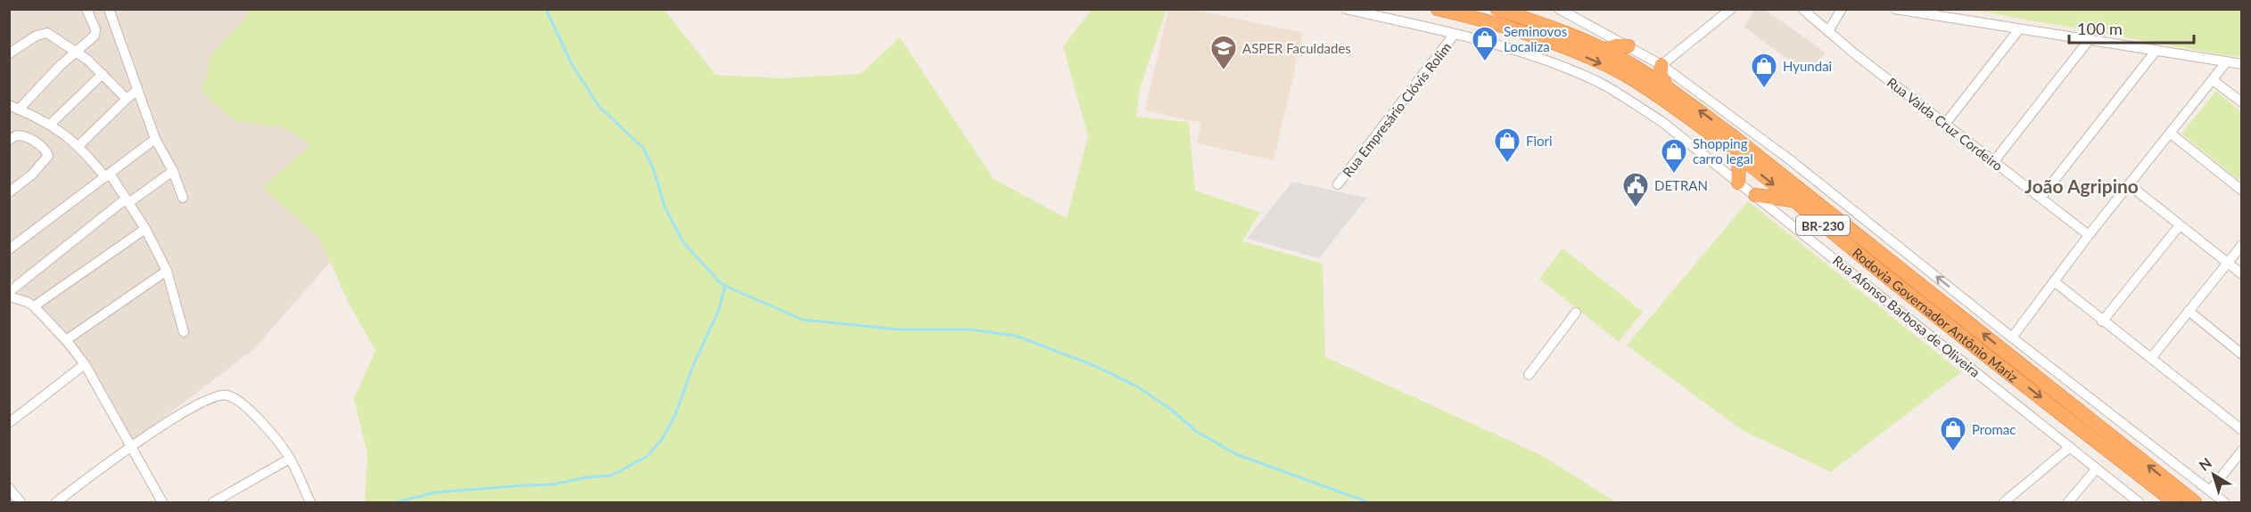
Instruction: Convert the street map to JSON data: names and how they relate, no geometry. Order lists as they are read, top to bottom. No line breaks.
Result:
{"streets":{"highway":["BR-230","Rodovia Governador Antônio Mariz"],"street":["Rua Empresário Clóvis Rolim","Rua Valda Cruz Cordeiro","Rua Afonso Barbosa de Oliveira"]},"crossings":[["Rua Empresário Clóvis Rolim","Rua Afonso Barbosa de Oliveira"]],"districts":["João Agripino"],"places":{"shop":["Seminovos Localiza","Hyundai","Fiori","Shopping carro legal","Promac"],"school or university":["ASPER Faculdades"],"public building":["DETRAN"]},"scale_bar":"100 m","north":"top left"}
